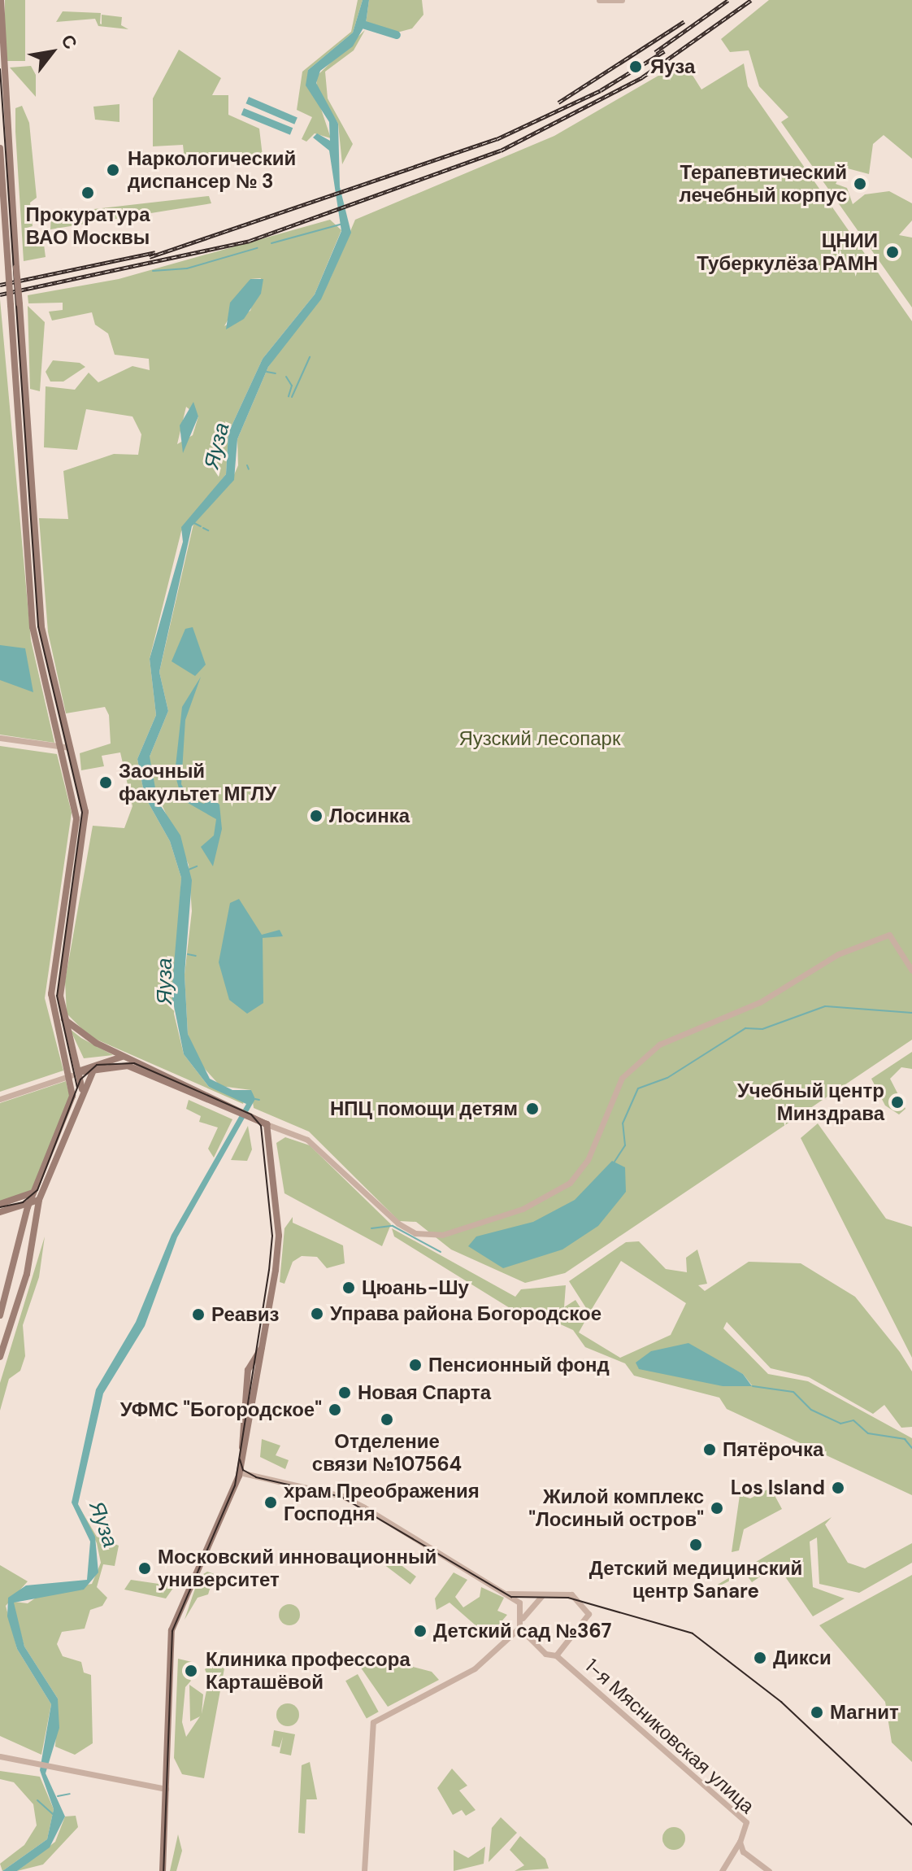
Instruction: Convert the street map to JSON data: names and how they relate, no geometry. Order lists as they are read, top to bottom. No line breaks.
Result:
{"streets":{"street":["1-я Мясниковская улица"]},"water":["Яуза"],"parks":["Яузский лесопарк"],"places":["Яуза","Наркологический диспансер № 3","Терапевтический лечебный корпус","Прокуратура ВАО Москвы","ЦНИИ Туберкулёза РАМН","Заочный факультет МГЛУ","Лосинка","Учебный центр Минздрава","НПЦ помощи детям","Цюань-Шу","Управа района Богородское","Реавиз","Пенсионный фонд","Новая Спарта","УФМС \"Богородское\"","Отделение связи №107564","Пятёрочка","Los Island","храм Преображения Господня","Жилой комплекс \"Лосиный остров\"","Детский медицинский центр Sanare","Московский инновационный университет","Детский сад №367","Дикси","Клиника профессора Карташёвой","Магнит"],"north":"top right"}
